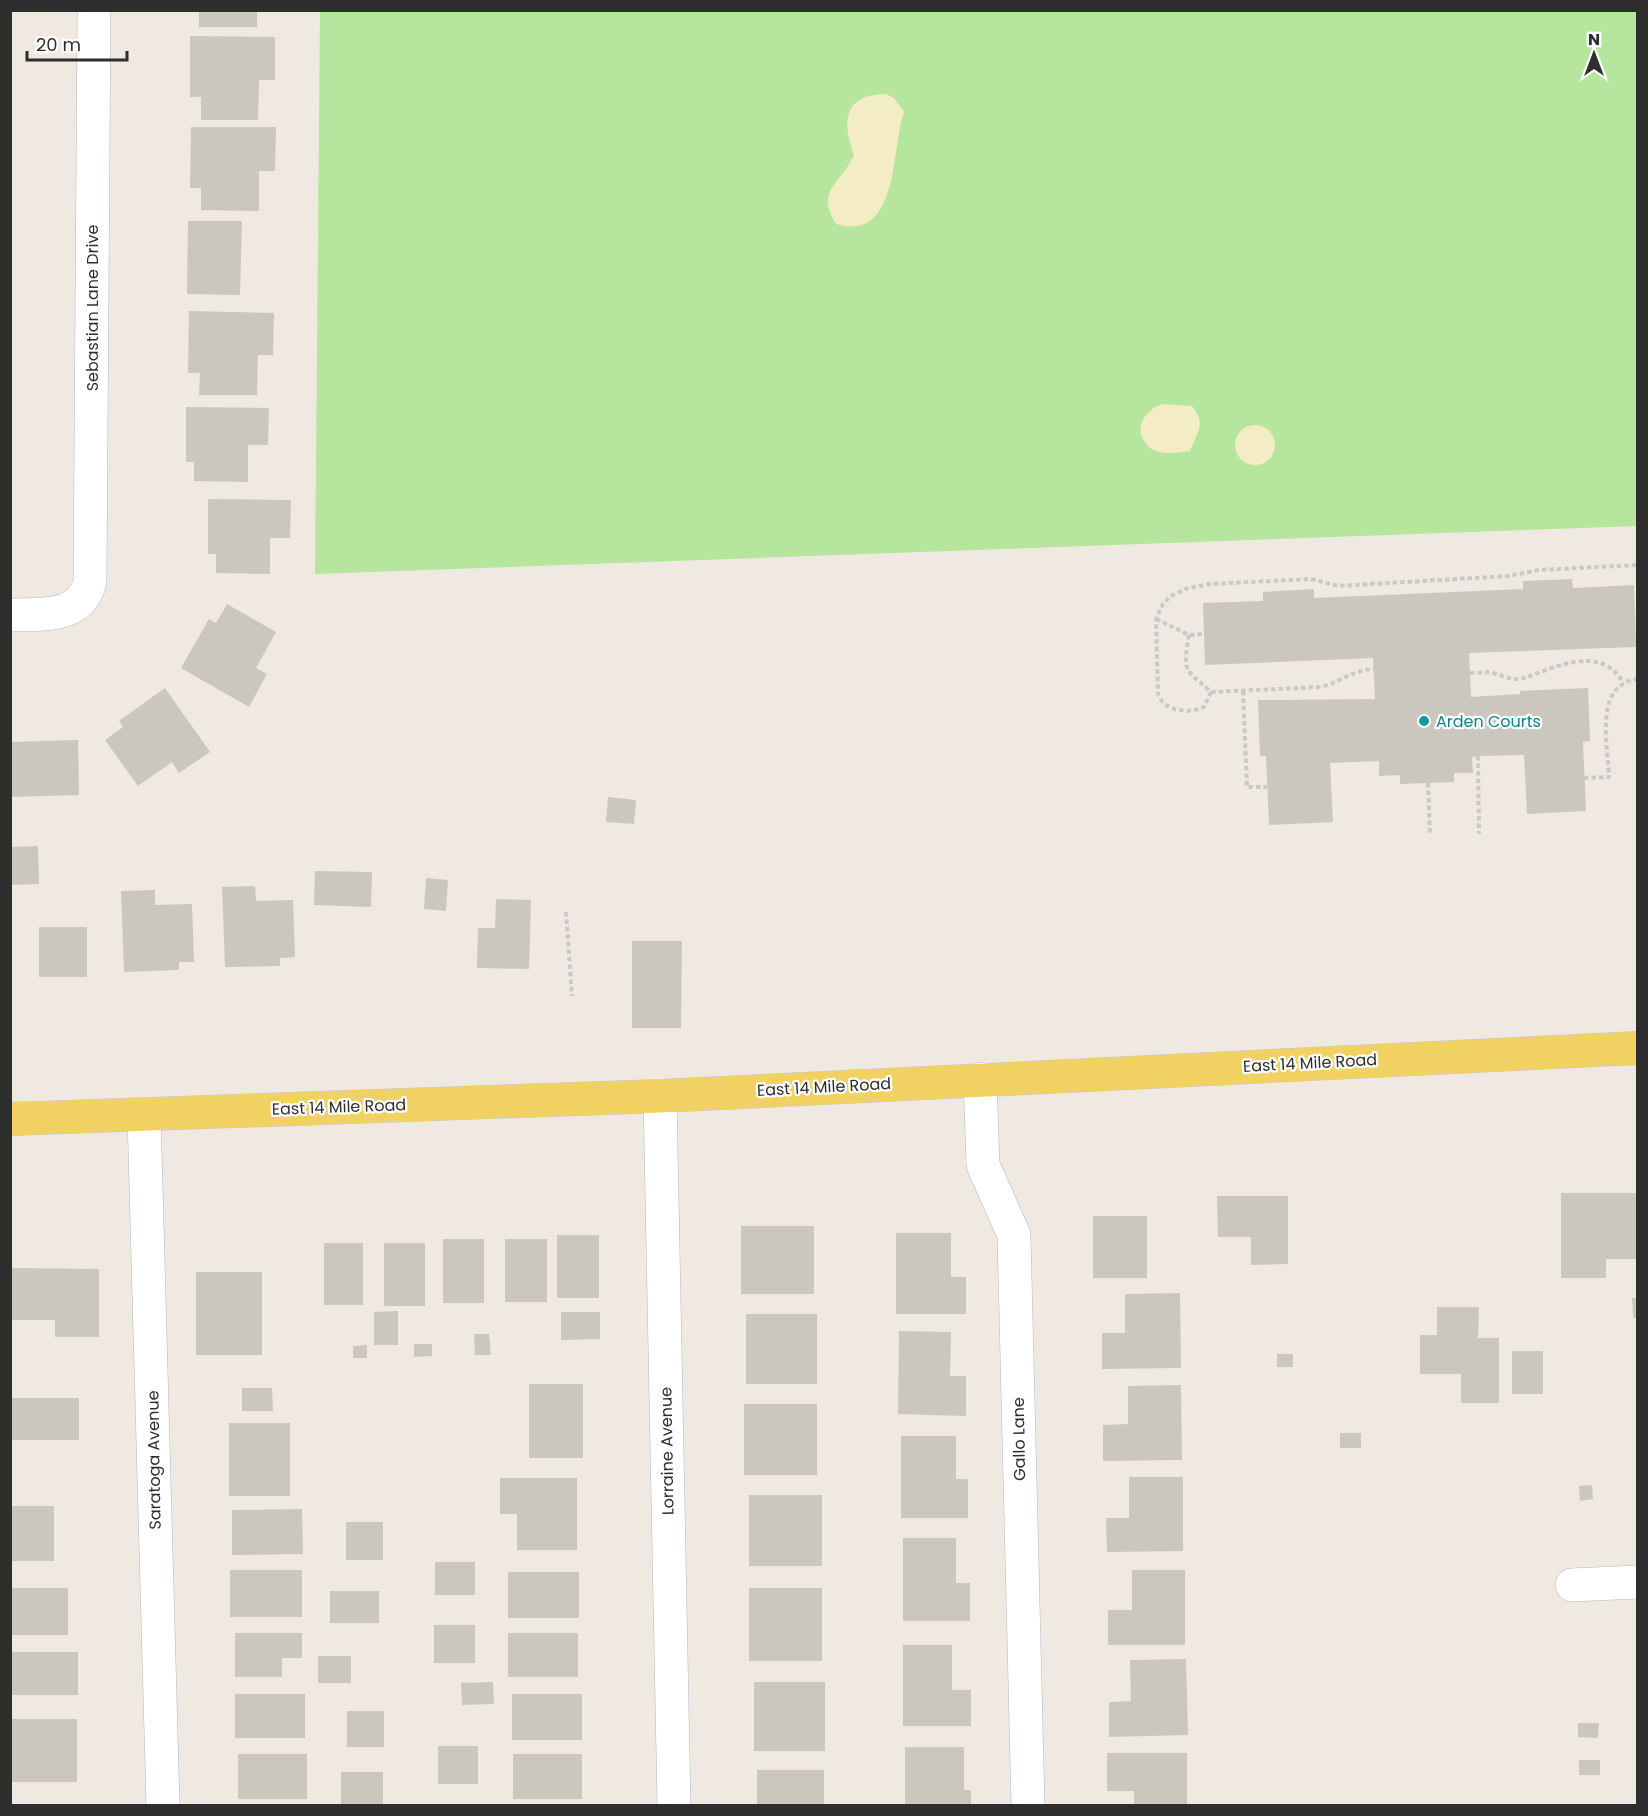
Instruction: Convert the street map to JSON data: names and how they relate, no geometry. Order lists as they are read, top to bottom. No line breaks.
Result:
{"streets":{"main road":["East 14 Mile Road"],"street":["Sebastian Lane Drive","Gallo Lane","Lorraine Avenue","Saratoga Avenue"]},"crossings":[["East 14 Mile Road","Gallo Lane"],["East 14 Mile Road","Lorraine Avenue"],["East 14 Mile Road","Saratoga Avenue"]],"places":["Arden Courts"],"scale_bar":"20 m","north":"top"}
